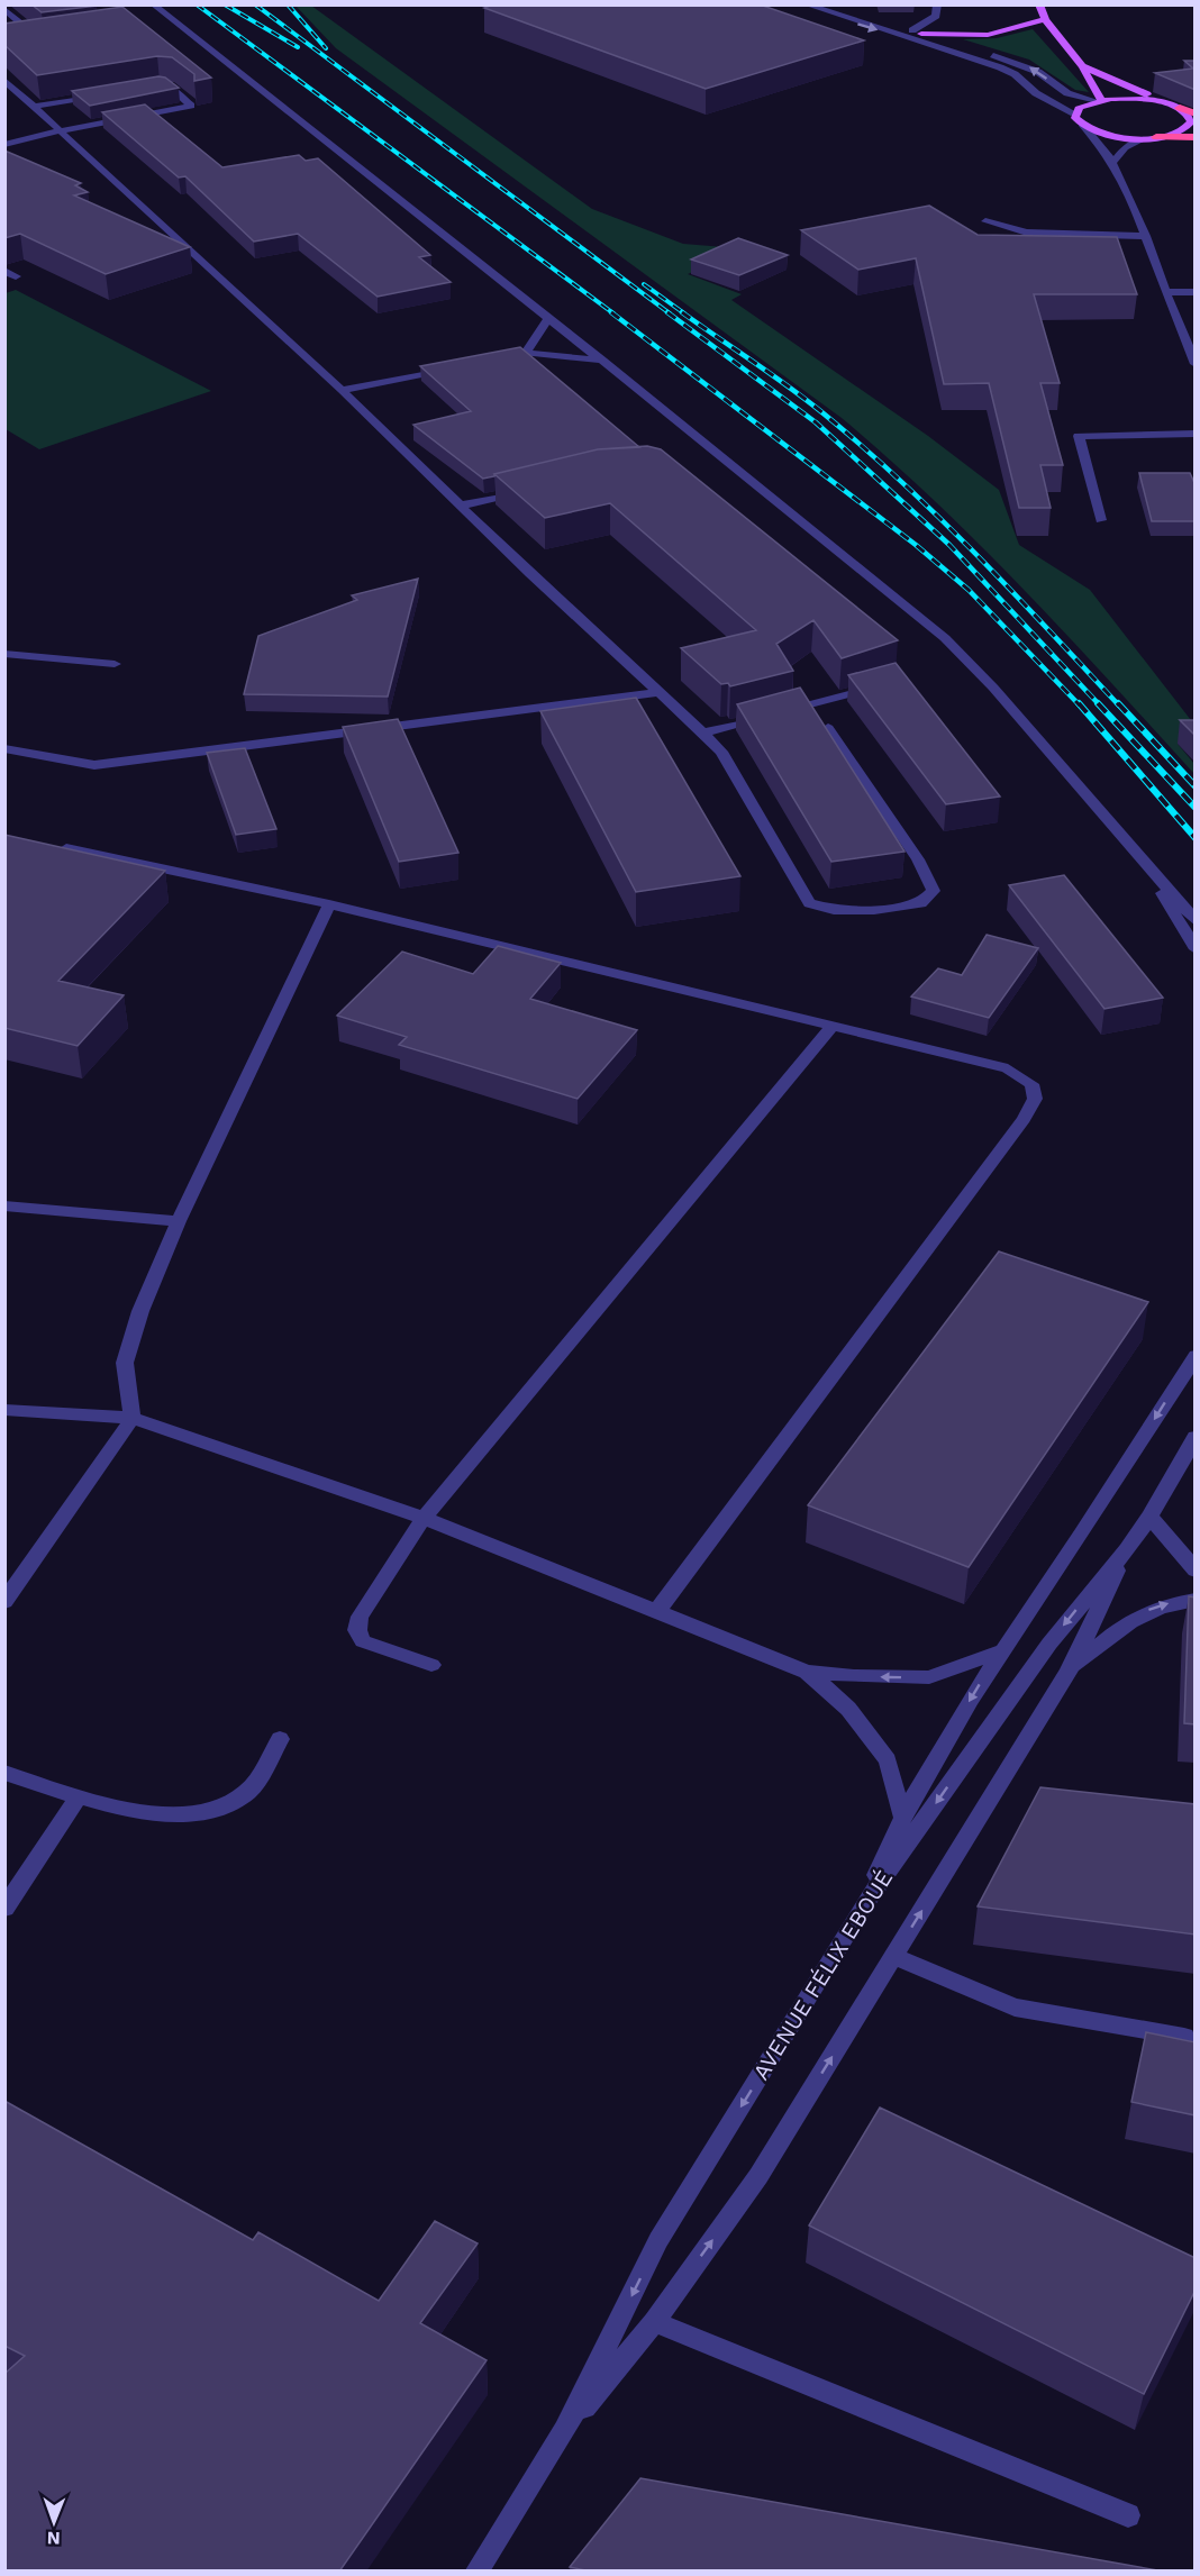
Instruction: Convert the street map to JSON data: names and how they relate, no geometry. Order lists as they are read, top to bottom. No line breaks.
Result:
{"streets":{"street":["AVENUE FÉLIX EBOUÉ"]},"north":"bottom"}
